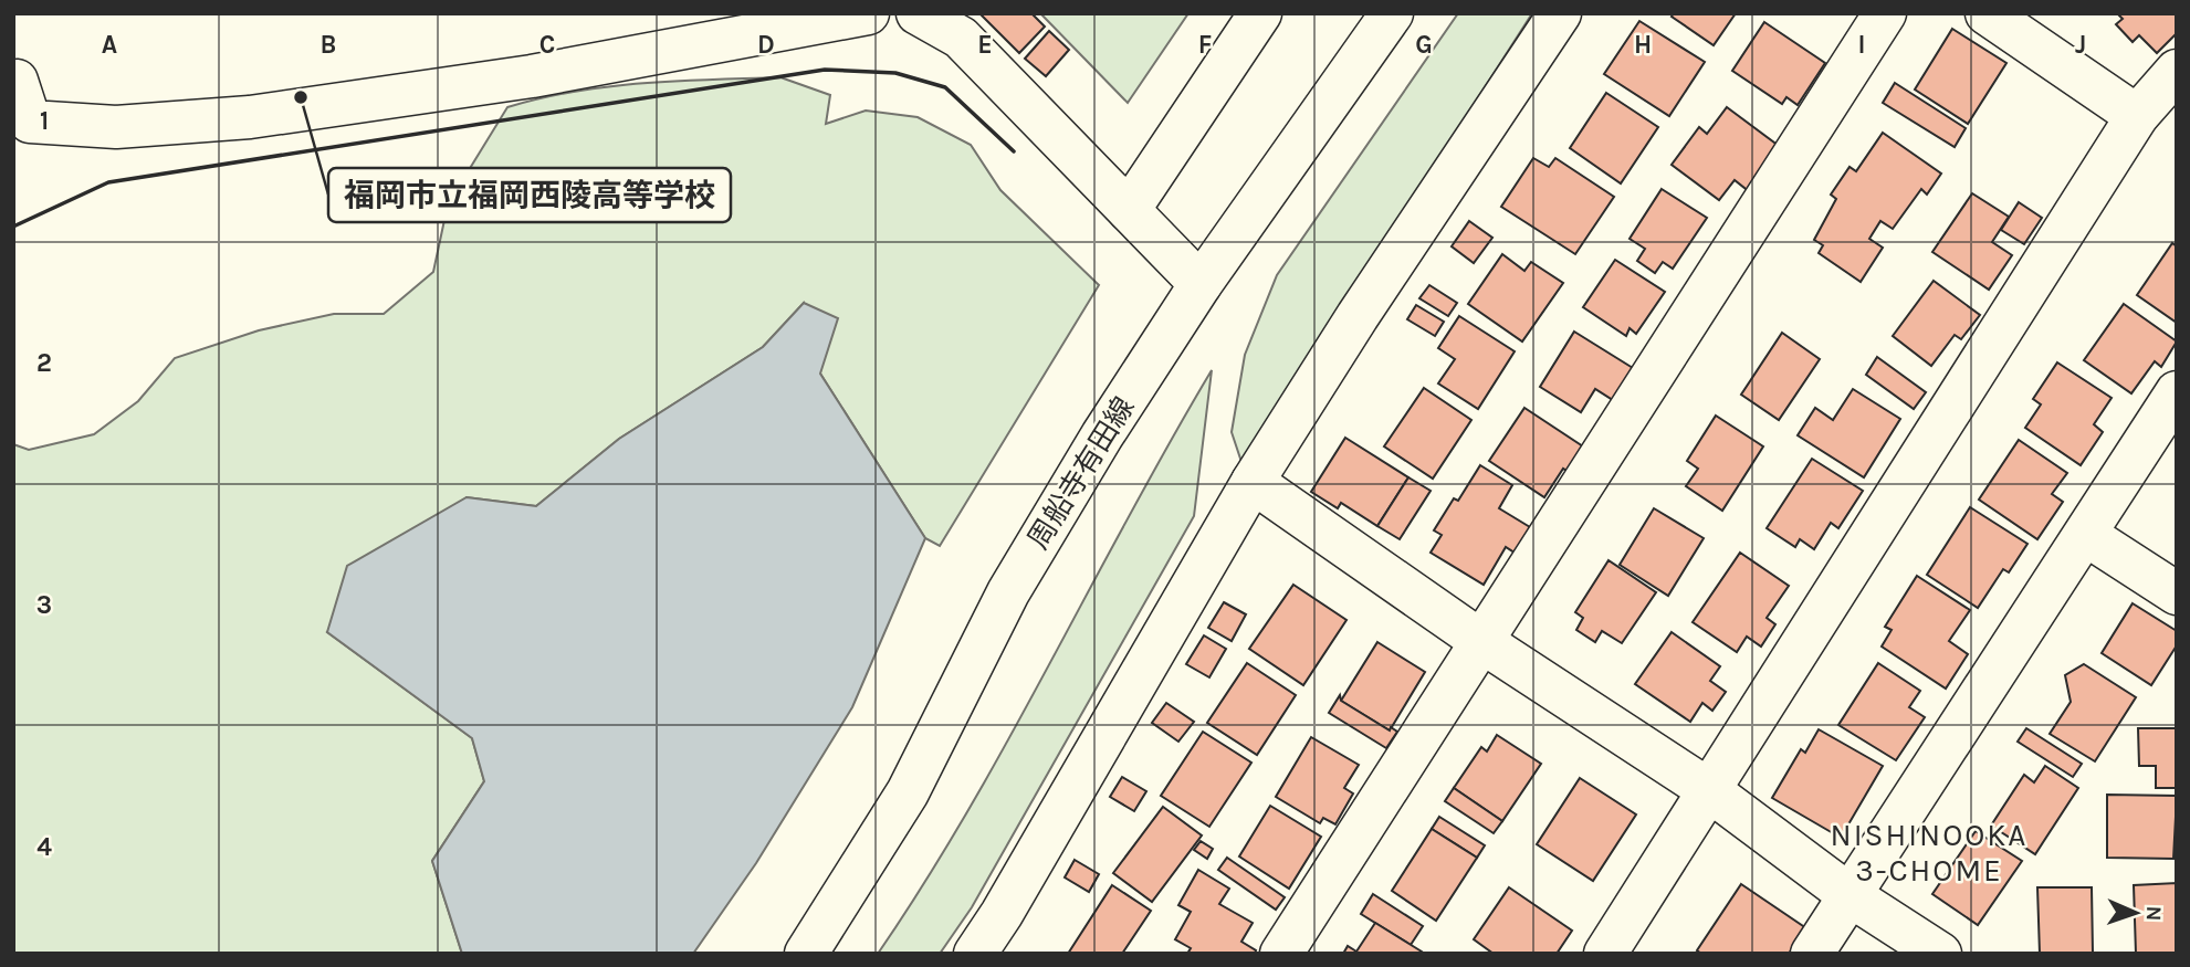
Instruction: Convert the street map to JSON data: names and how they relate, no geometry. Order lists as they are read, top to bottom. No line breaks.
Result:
{"streets":{"street":["周船寺有田線"]},"districts":["NISHINOOKA 3-CHOME"],"places":["福岡市立福岡西陵高等学校"],"north":"right","grid":{"columns":["A","B","C","D","E","F","G","H","I","J"],"rows":["1","2","3","4"]}}
